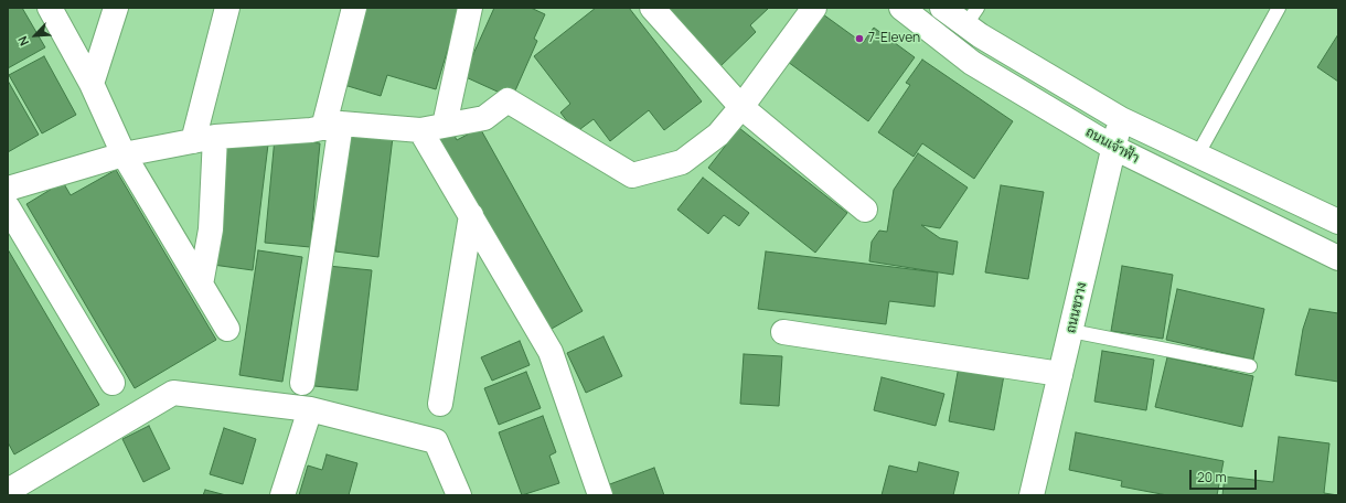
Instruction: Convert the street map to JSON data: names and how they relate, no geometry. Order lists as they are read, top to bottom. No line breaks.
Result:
{"streets":{"street":["ถนนเจ้าฟ้า","ถนนขวาง"]},"crossings":[["ถนนเจ้าฟ้า","ถนนขวาง"]],"places":["7-Eleven"],"scale_bar":"20 m","north":"bottom left"}
